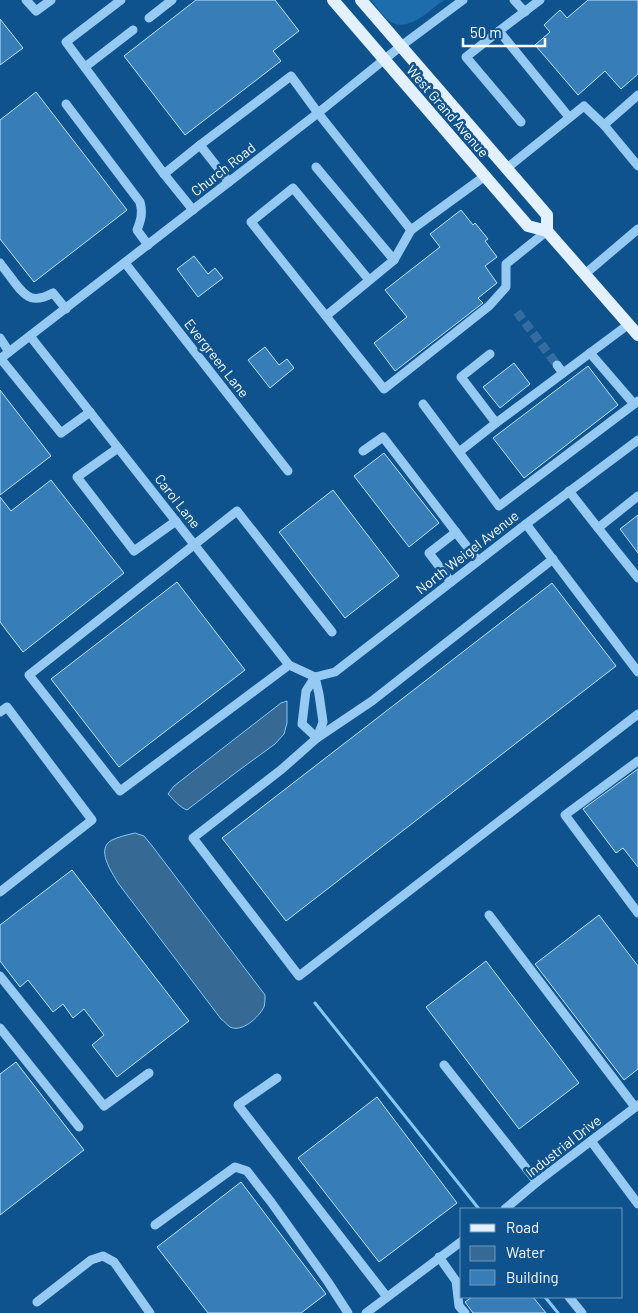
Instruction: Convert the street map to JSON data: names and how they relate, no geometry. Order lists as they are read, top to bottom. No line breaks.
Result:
{"streets":{"main road":["West Grand Avenue"],"street":["Church Road","Evergreen Lane","Carol Lane","North Weigel Avenue","Industrial Drive"]},"crossings":[["West Grand Avenue","Church Road"],["Church Road","Evergreen Lane"],["Church Road","Carol Lane"],["Carol Lane","North Weigel Avenue"]],"legend":["Road","Water","Building"],"scale_bar":"50 m"}
